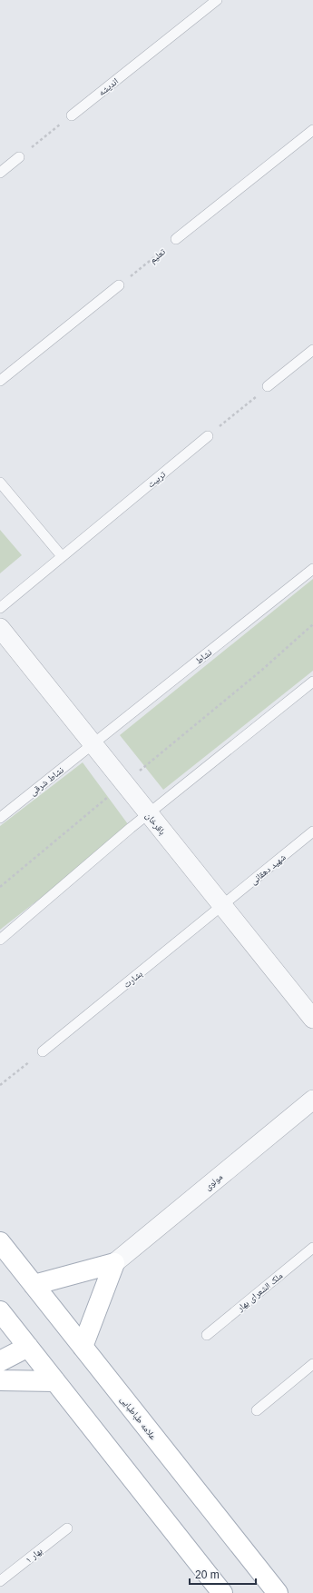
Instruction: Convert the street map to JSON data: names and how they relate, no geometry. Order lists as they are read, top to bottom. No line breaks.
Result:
{"streets":{"main road":["علامه طباطبایی"],"street":["باقرخان","مولوی"],"lane":["اندیشه","تربیت","نشاط","نشاط شرقی","شهید دهقانی","بشارت","ملک الشعرای بهار","بهار ۱"],"path":["تعلیم"]},"crossings":[["نشاط","نشاط شرقی"],["نشاط","باقرخان"],["نشاط شرقی","باقرخان"],["باقرخان","شهید دهقانی"],["باقرخان","بشارت"],["شهید دهقانی","بشارت"]],"scale_bar":"20 m"}
